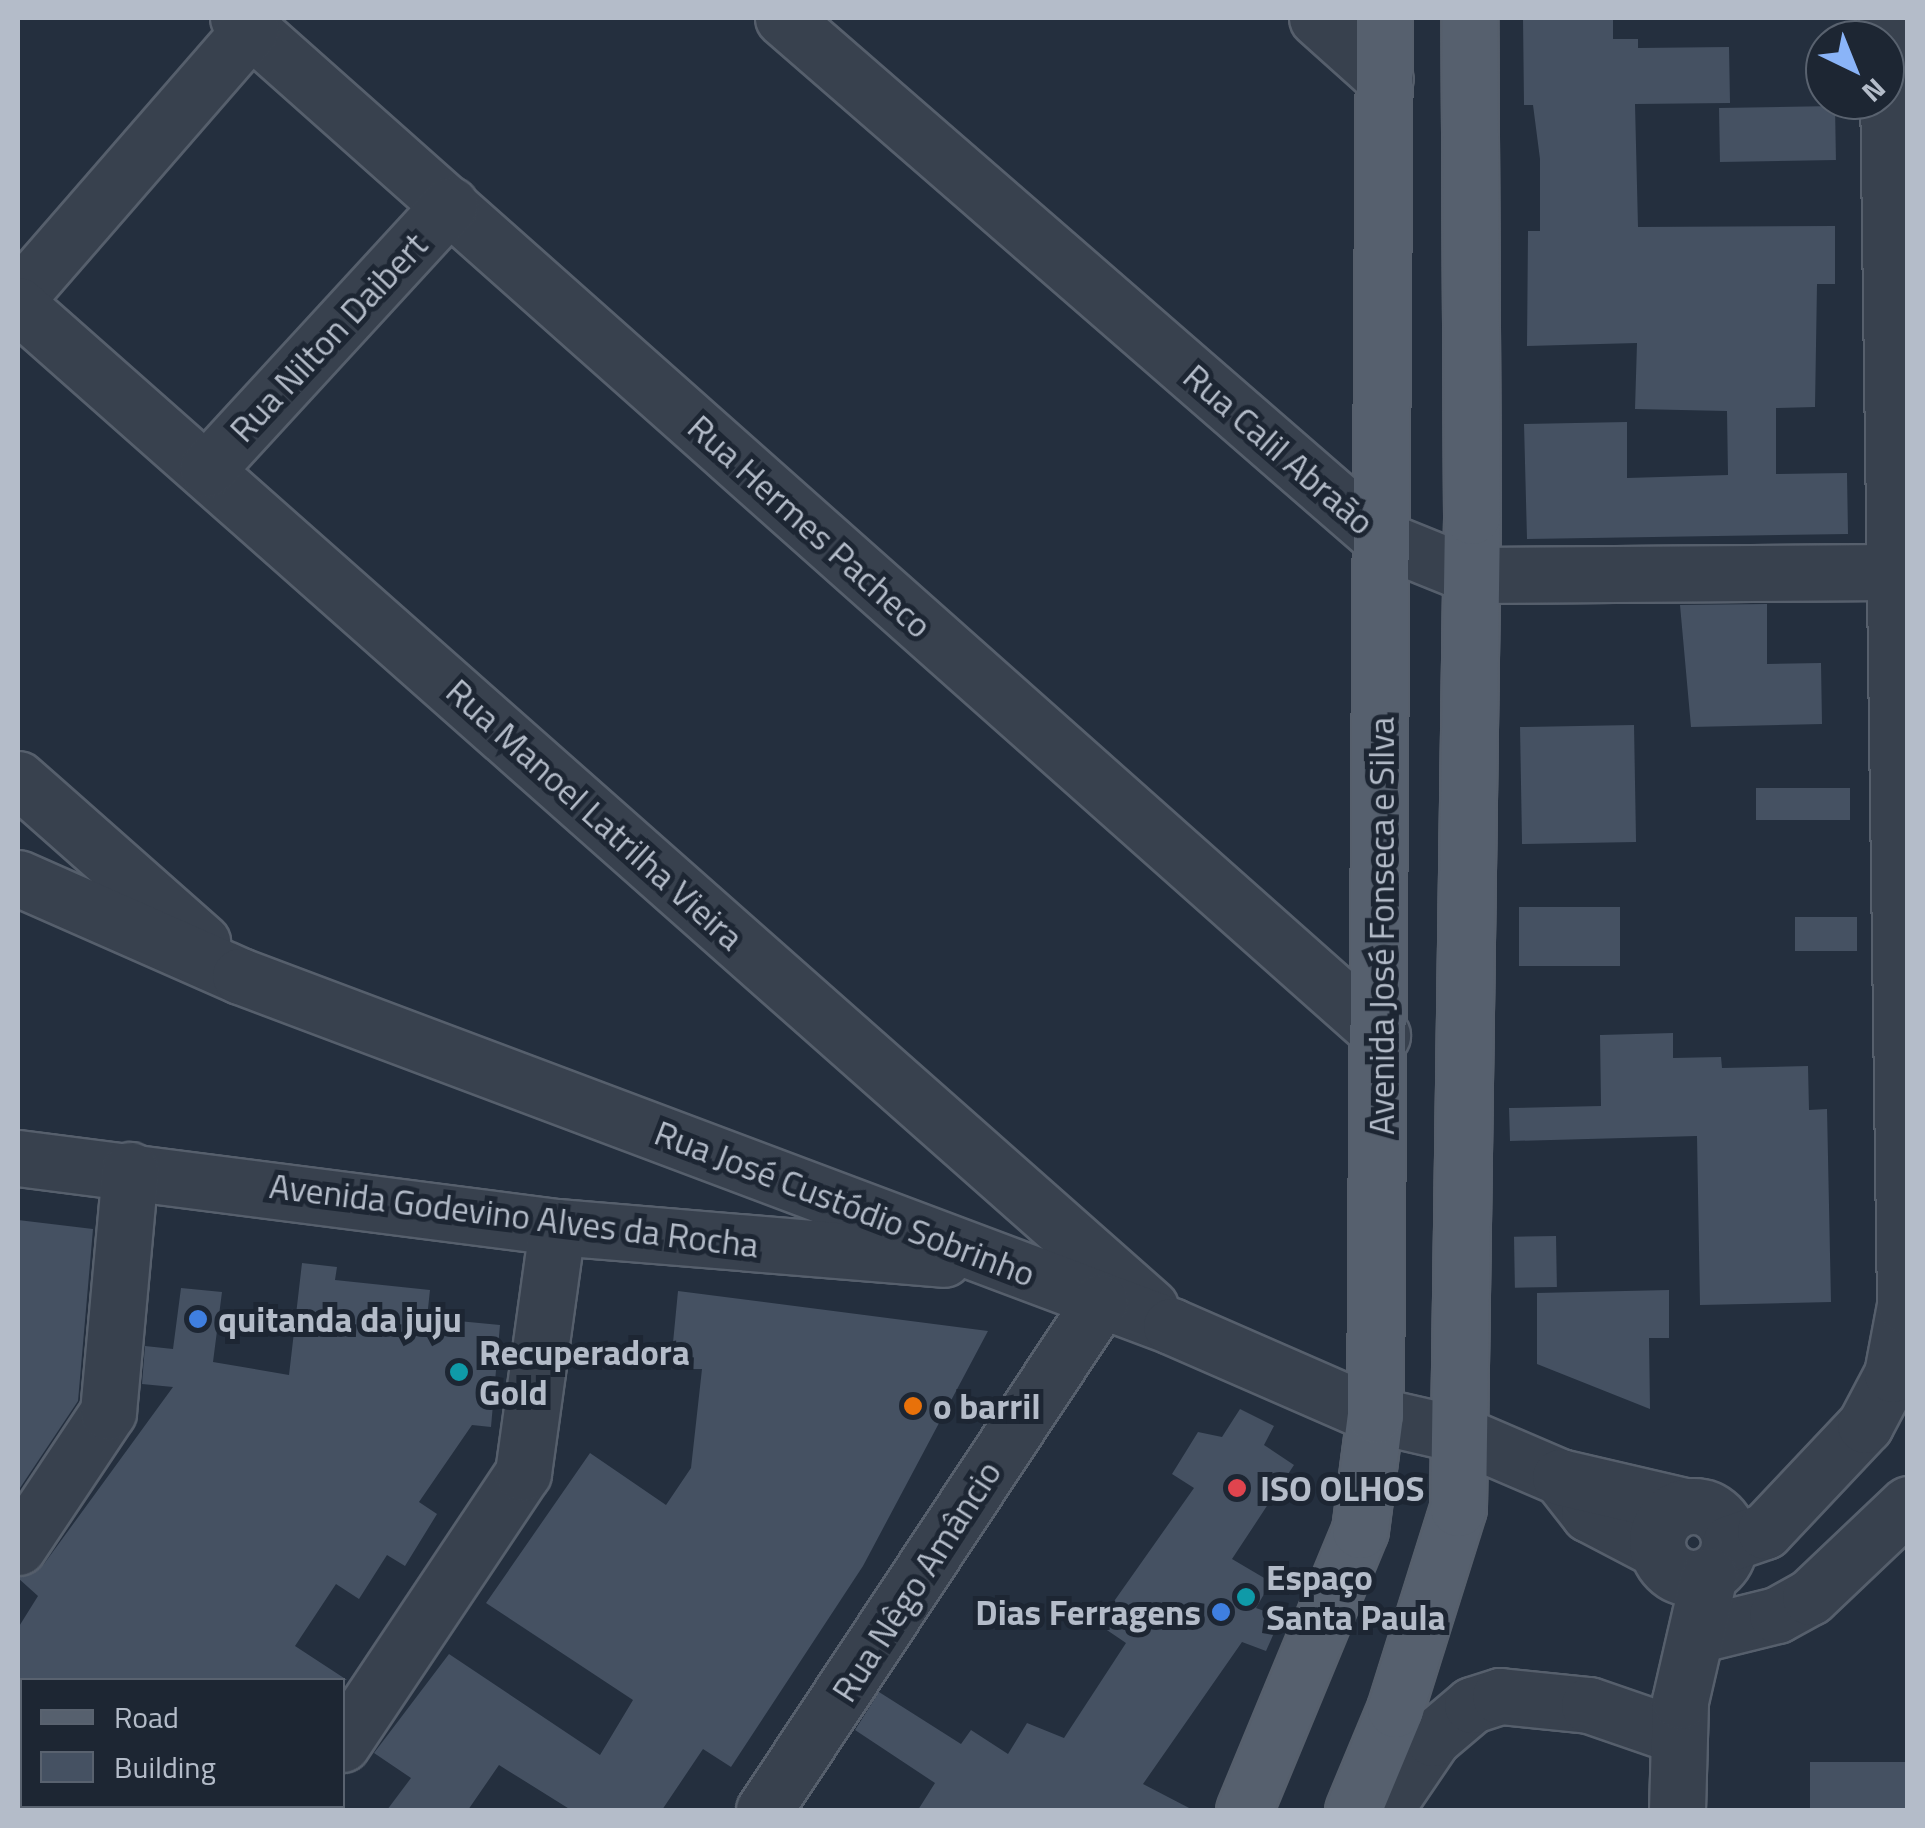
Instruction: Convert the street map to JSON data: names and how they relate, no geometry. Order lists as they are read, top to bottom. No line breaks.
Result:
{"streets":{"main road":["Avenida José Fonseca e Silva"],"street":["Rua Nilton Daibert","Rua Calil Abraão","Rua Hermes Pacheco","Rua Manoel Latrilha Vieira","Rua José Custódio Sobrinho","Avenida Godevino Alves da Rocha","Rua Nêgo Amâncio"]},"crossings":[["Rua Nilton Daibert","Rua Hermes Pacheco"],["Rua Nilton Daibert","Rua Manoel Latrilha Vieira"],["Rua Calil Abraão","Avenida José Fonseca e Silva"],["Rua Hermes Pacheco","Avenida José Fonseca e Silva"],["Rua Manoel Latrilha Vieira","Rua José Custódio Sobrinho"],["Avenida José Fonseca e Silva","Rua José Custódio Sobrinho"],["Rua José Custódio Sobrinho","Avenida Godevino Alves da Rocha"],["Rua José Custódio Sobrinho","Rua Nêgo Amâncio"]],"places":["quitanda da juju","Recuperadora Gold","o barril","ISO OLHOS","Espaço Santa Paula","Dias Ferragens"],"legend":["Road","Building"],"north":"bottom right"}
